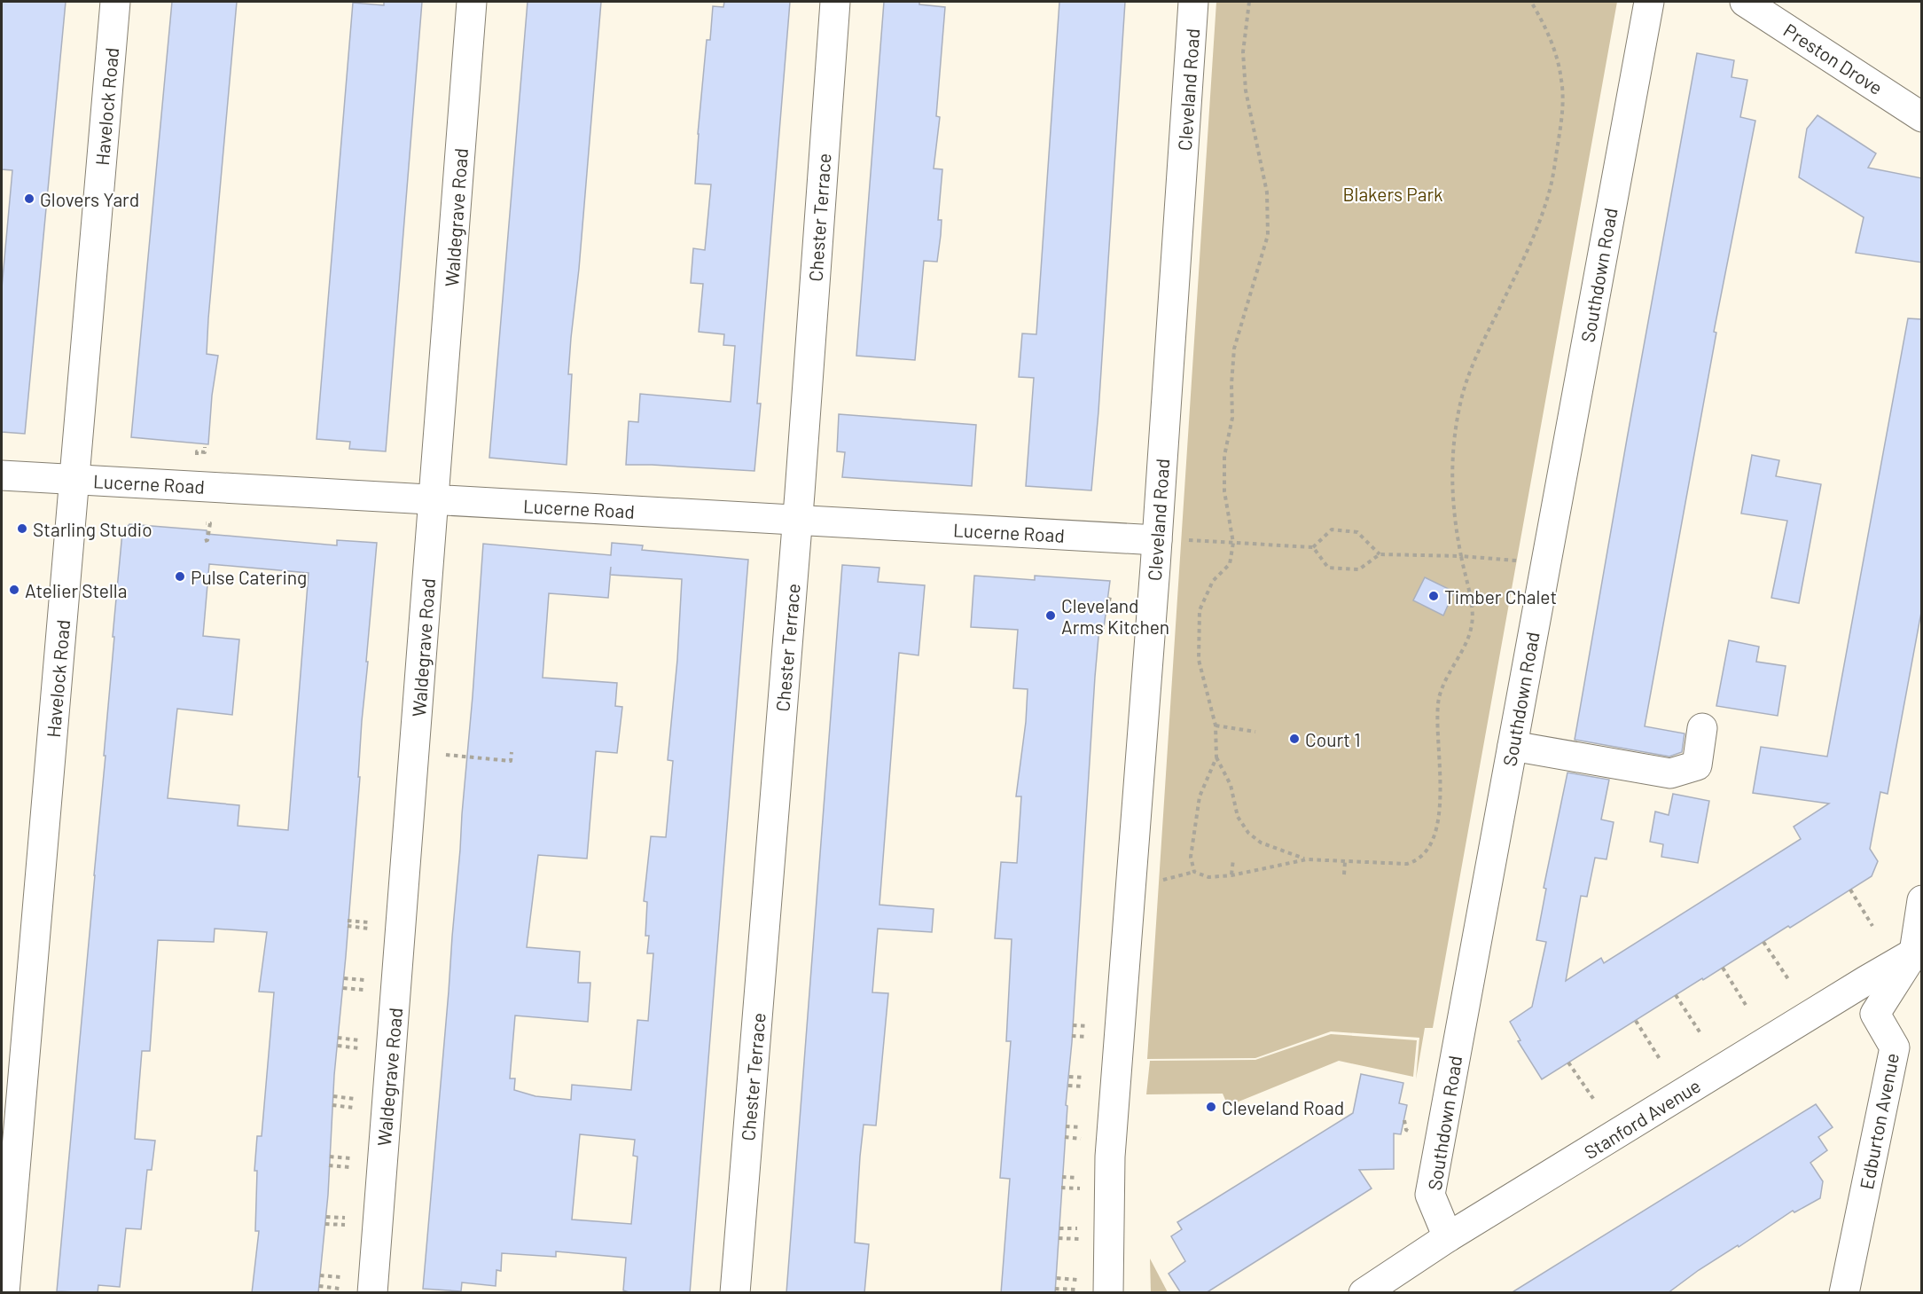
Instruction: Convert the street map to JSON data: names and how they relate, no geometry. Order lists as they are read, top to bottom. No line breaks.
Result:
{"streets":{"street":["Preston Drove","Cleveland Road","Havelock Road","Waldegrave Road","Chester Terrace","Southdown Road","Lucerne Road","Stanford Avenue","Edburton Avenue"]},"crossings":[["Cleveland Road","Lucerne Road"],["Havelock Road","Lucerne Road"],["Waldegrave Road","Lucerne Road"],["Chester Terrace","Lucerne Road"],["Southdown Road","Stanford Avenue"],["Stanford Avenue","Edburton Avenue"]],"parks":["Blakers Park"],"places":["Glovers Yard","Starling Studio","Pulse Catering","Atelier Stella","Timber Chalet","Cleveland Arms Kitchen","Court 1","Cleveland Road"]}
